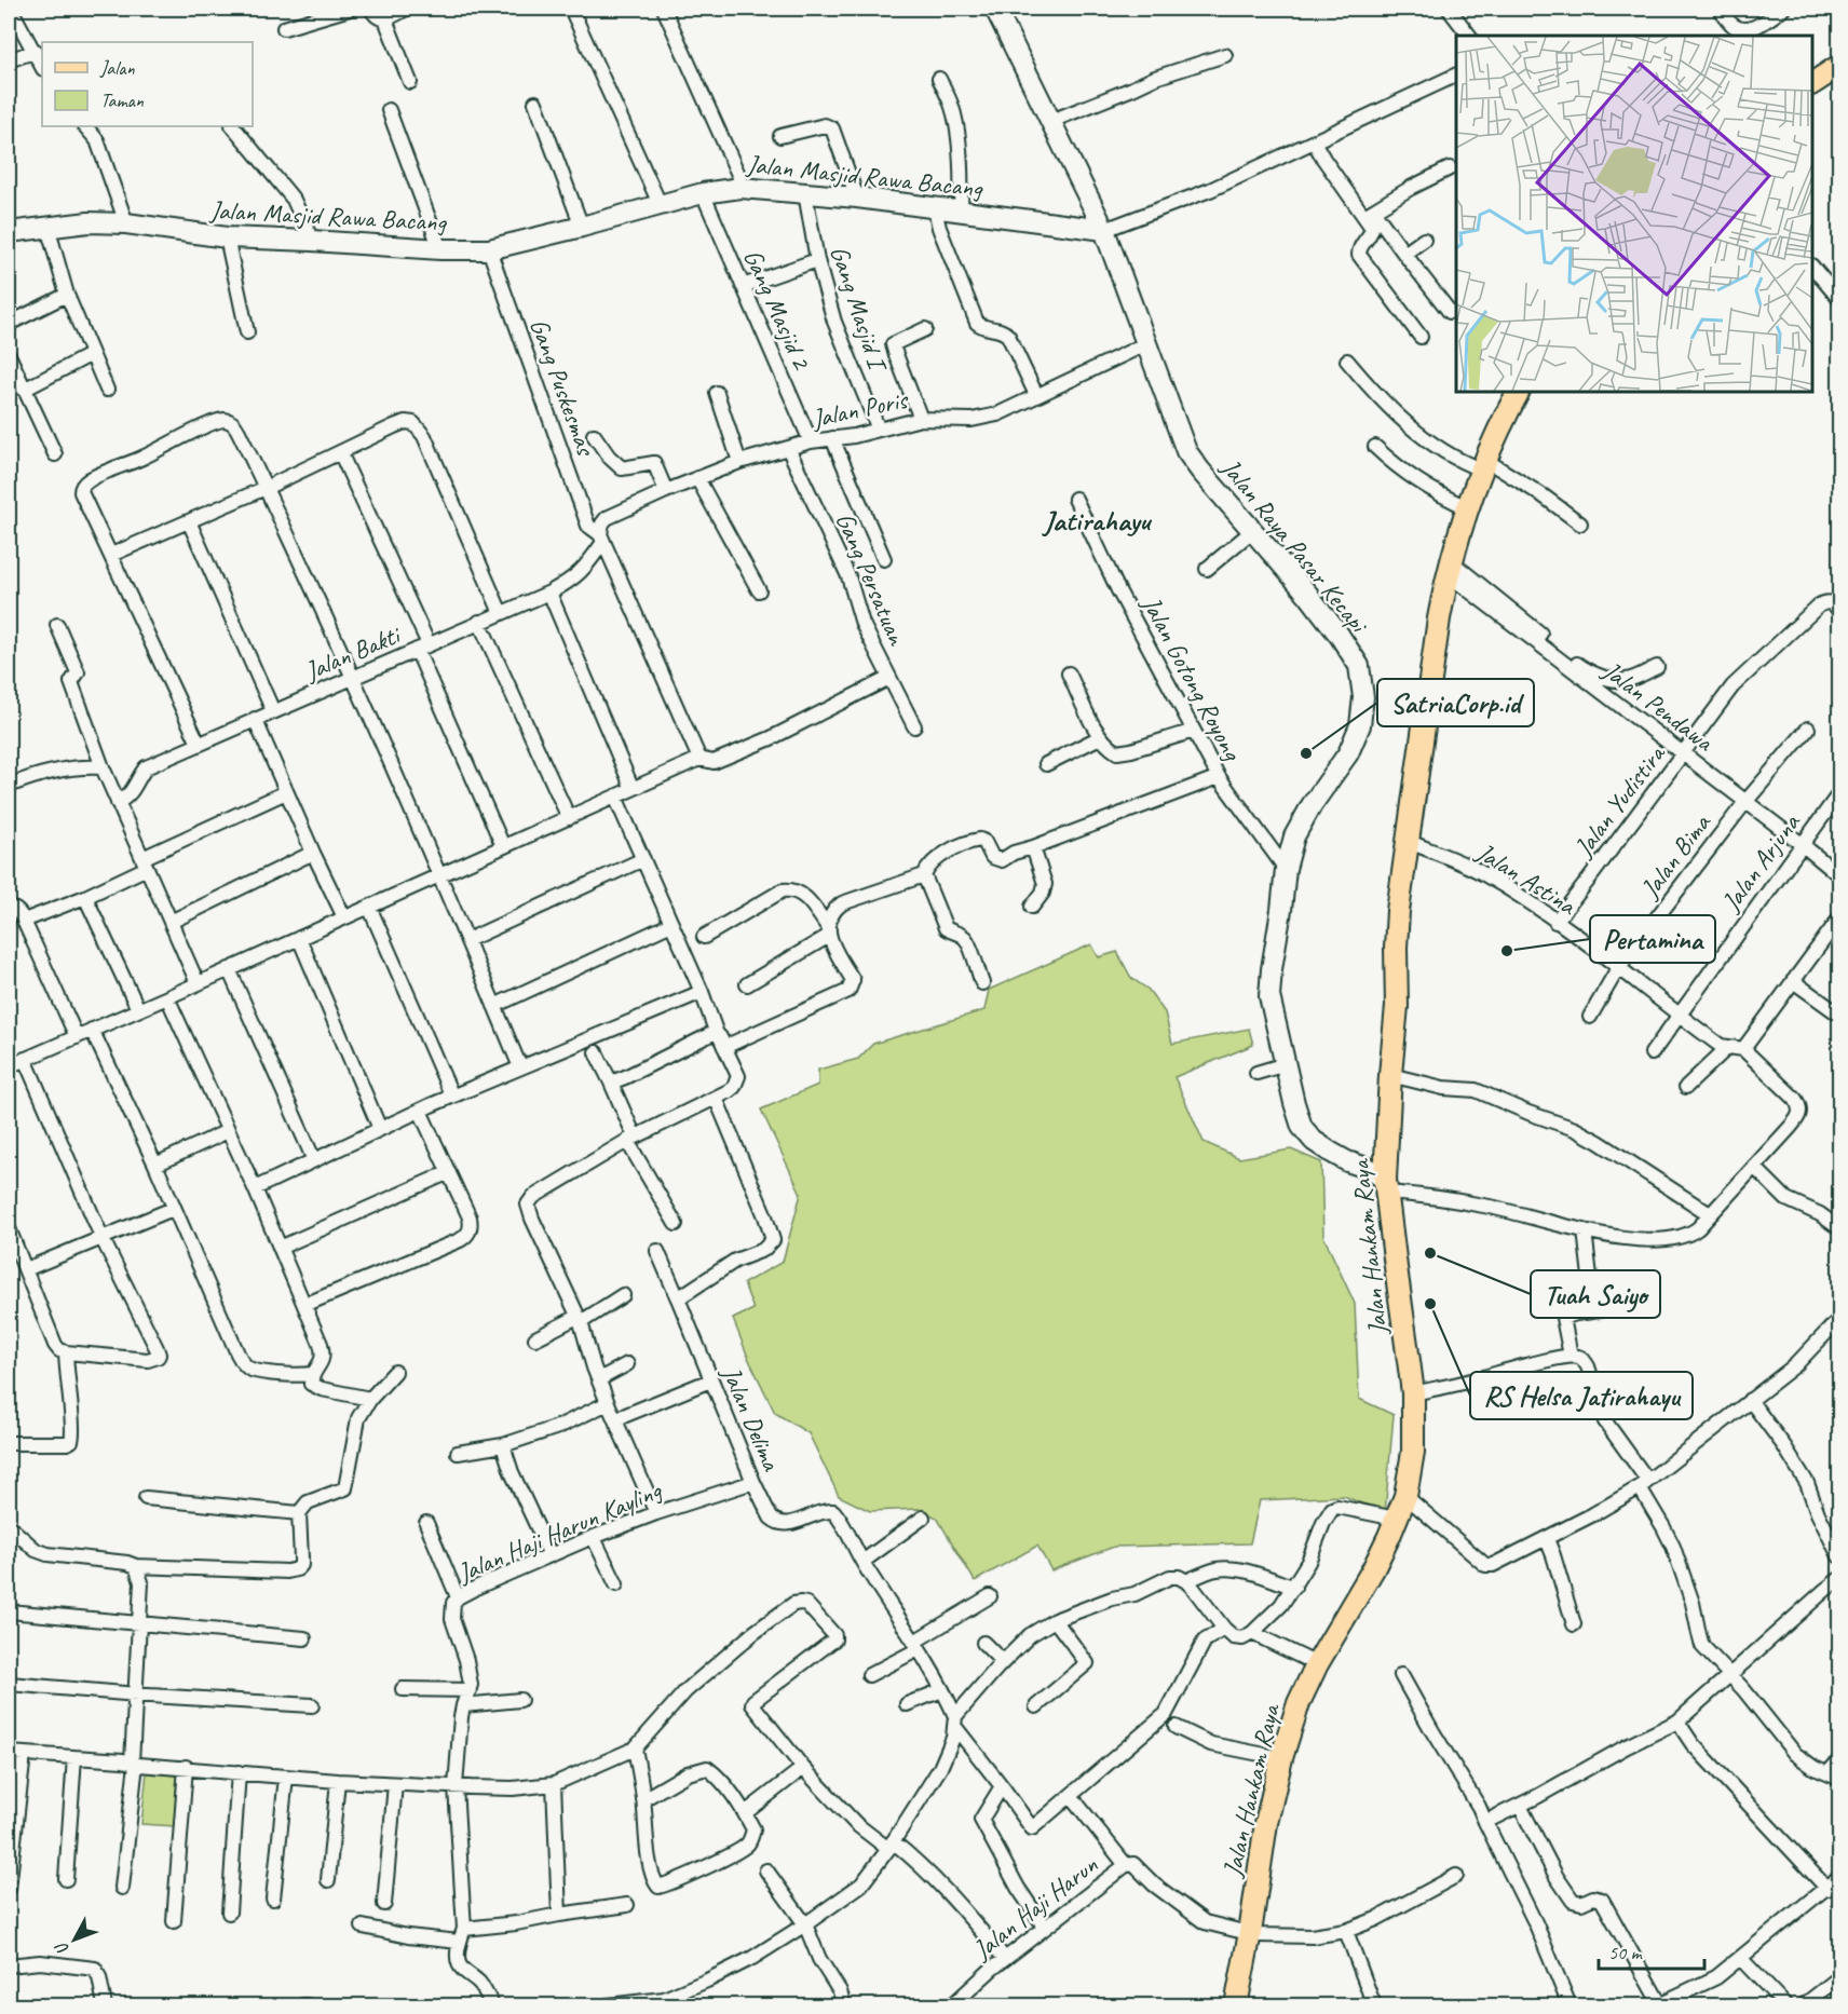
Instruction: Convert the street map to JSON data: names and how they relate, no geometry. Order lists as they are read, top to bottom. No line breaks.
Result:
{"streets":{"main road":["Jalan Hankam Raya"],"street":["Jalan Masjid Rawa Bacang","Gang Masjid I","Gang Masjid 2","Gang Puskesmas","Jalan Poris","Jalan Raya Pasar Kecapi","Gang Persatuan","Jalan Bakti","Jalan Gotong Royong","Jalan Pendawa","Jalan Yudistira","Jalan Bima","Jalan Arjuna","Jalan Astina","Jalan Delima","Jalan Haji Harun Kayling","Jalan Haji Harun"]},"crossings":[["Jalan Masjid Rawa Bacang","Gang Masjid I"],["Jalan Masjid Rawa Bacang","Gang Masjid 2"],["Jalan Masjid Rawa Bacang","Gang Puskesmas"],["Jalan Masjid Rawa Bacang","Jalan Raya Pasar Kecapi"],["Gang Masjid I","Jalan Poris"],["Gang Masjid 2","Jalan Poris"],["Gang Puskesmas","Jalan Poris"],["Gang Puskesmas","Jalan Bakti"],["Jalan Poris","Jalan Raya Pasar Kecapi"],["Jalan Poris","Gang Persatuan"],["Jalan Poris","Jalan Bakti"],["Jalan Raya Pasar Kecapi","Jalan Gotong Royong"],["Jalan Raya Pasar Kecapi","Jalan Hankam Raya"],["Jalan Pendawa","Jalan Yudistira"],["Jalan Pendawa","Jalan Bima"],["Jalan Pendawa","Jalan Arjuna"],["Jalan Pendawa","Jalan Hankam Raya"],["Jalan Yudistira","Jalan Astina"],["Jalan Bima","Jalan Astina"],["Jalan Arjuna","Jalan Astina"],["Jalan Astina","Jalan Hankam Raya"],["Jalan Hankam Raya","Jalan Haji Harun"],["Jalan Delima","Jalan Haji Harun Kayling"]],"districts":["Jatirahayu"],"places":["SatriaCorp.id","Pertamina","Tuah Saiyo","RS Helsa Jatirahayu"],"legend":["Jalan","Taman"],"scale_bar":"50 m","north":"bottom left"}
